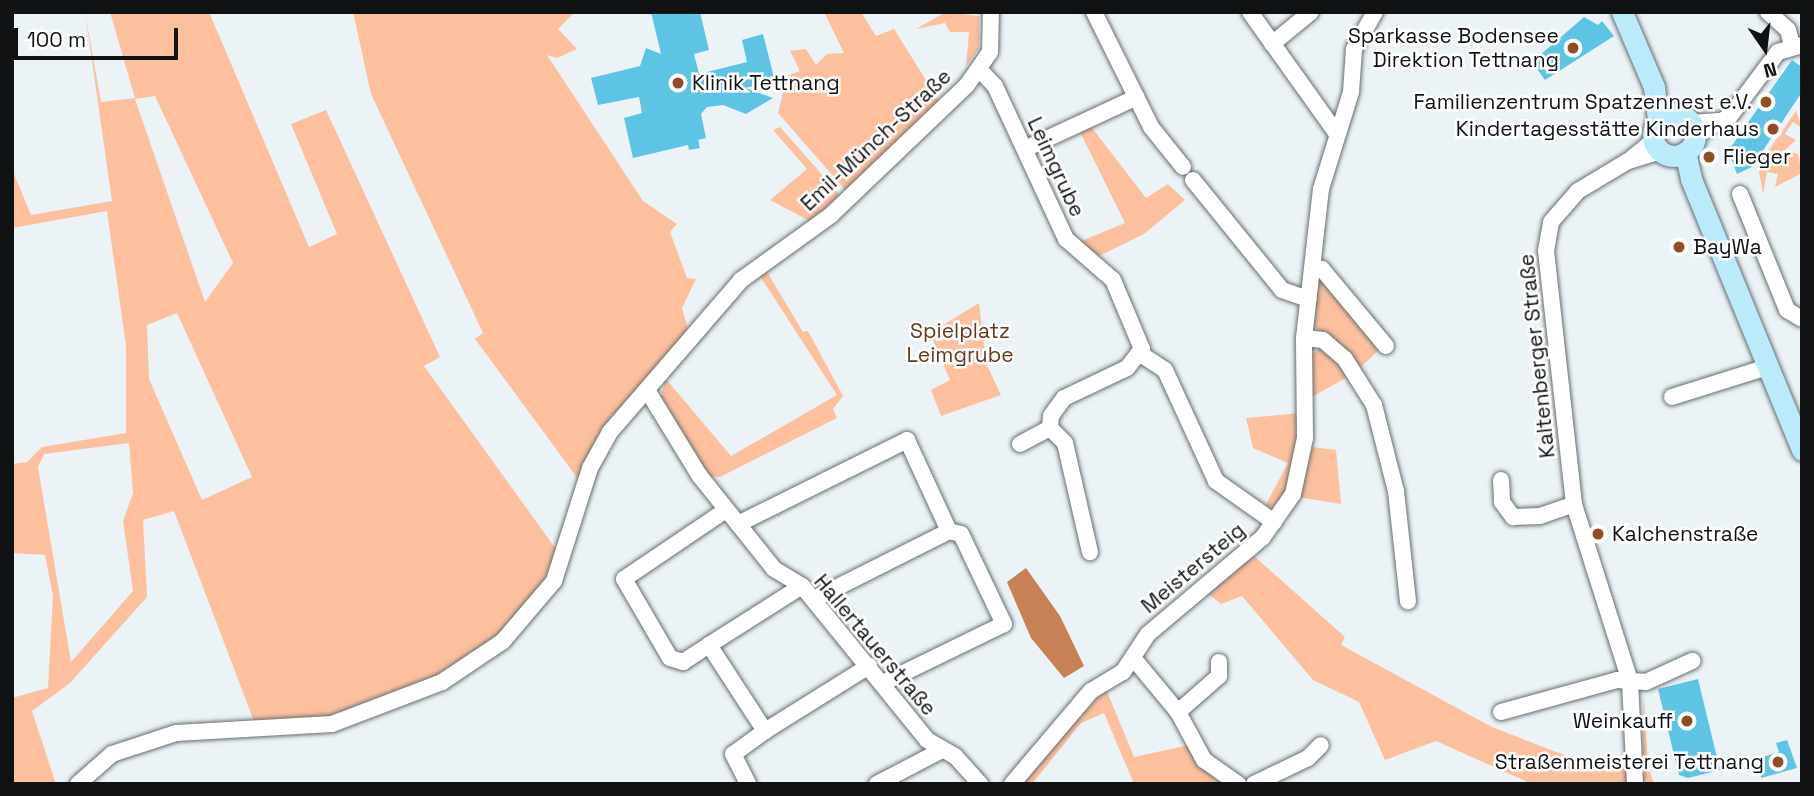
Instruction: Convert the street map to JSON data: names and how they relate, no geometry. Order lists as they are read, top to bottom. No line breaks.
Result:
{"streets":{"street":["Emil-Münch-Straße","Leimgrube","Kaltenberger Straße","Meistersteig","Hallertauerstraße"]},"crossings":[["Emil-Münch-Straße","Leimgrube"],["Emil-Münch-Straße","Hallertauerstraße"]],"parks":["Spielplatz Leimgrube"],"places":["Sparkasse Bodensee Direktion Tettnang","Klinik Tettnang","Familienzentrum Spatzennest e.V.","Kindertagesstätte Kinderhaus","Flieger","BayWa","Kalchenstraße","Weinkauff","Straßenmeisterei Tettnang"],"scale_bar":"100 m","north":"bottom"}
